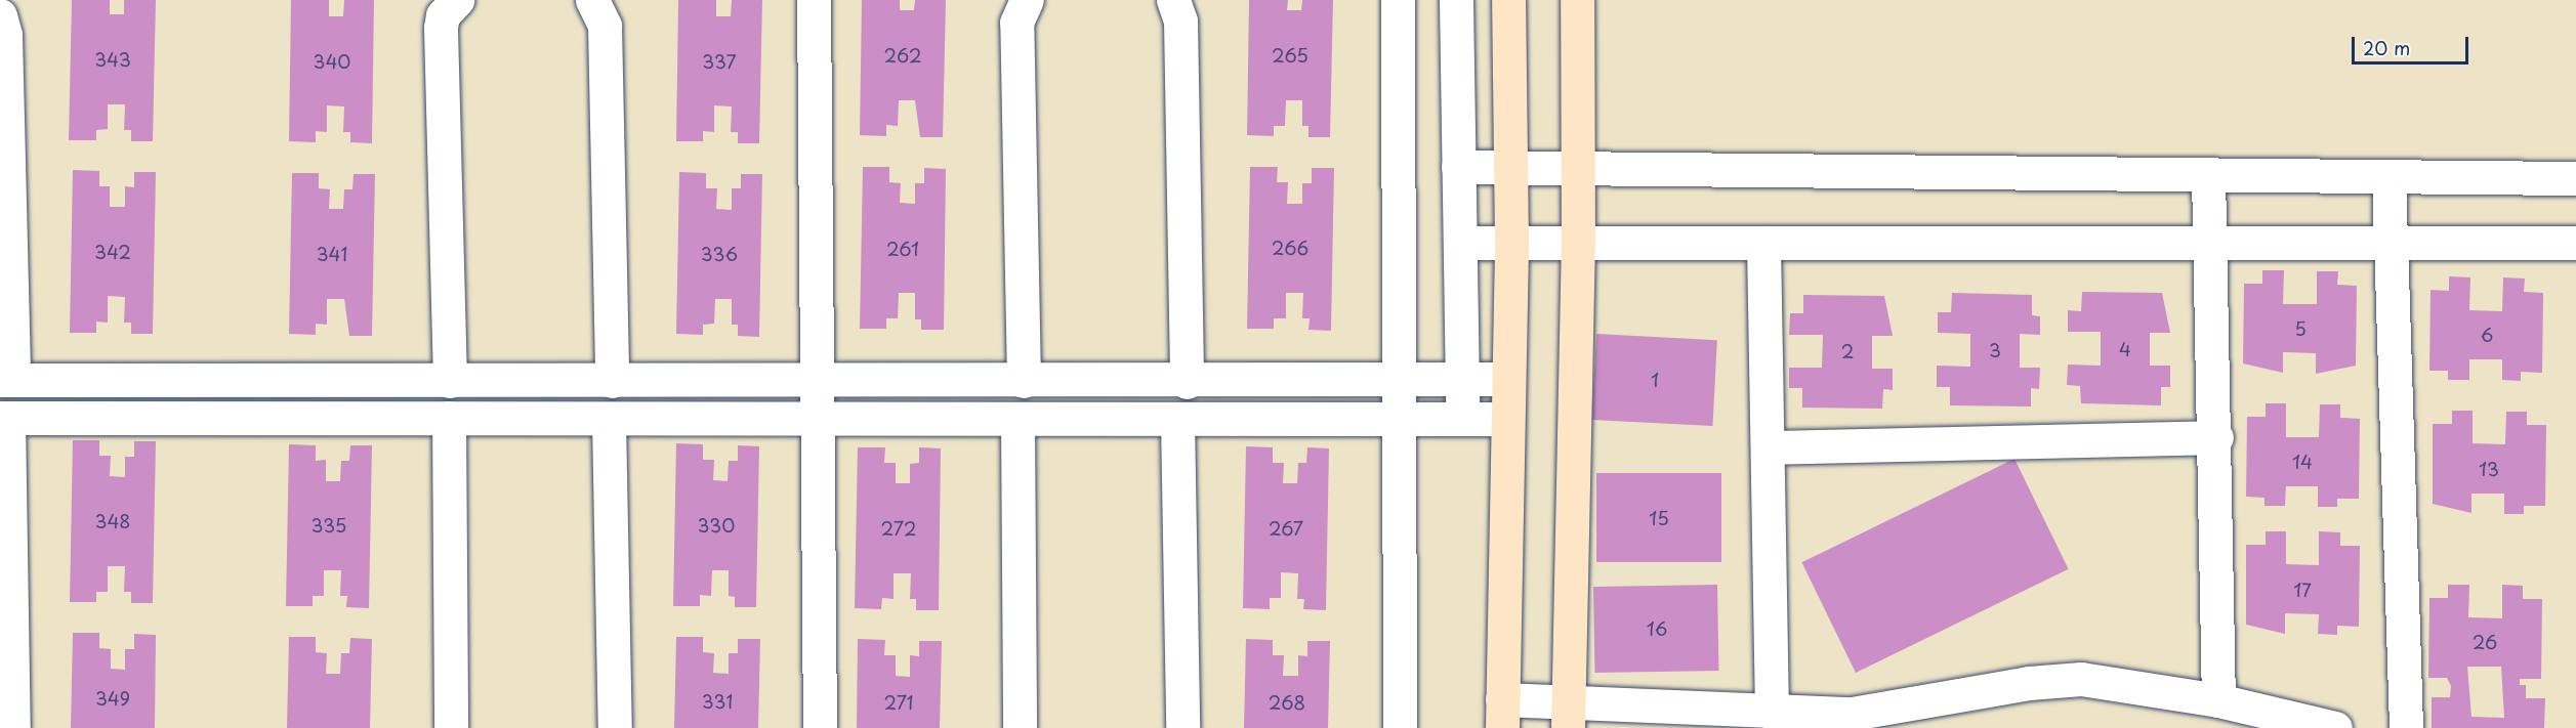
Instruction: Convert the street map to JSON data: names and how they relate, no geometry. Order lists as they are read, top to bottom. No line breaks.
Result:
{"house_numbers":["262","265","343","340","337","266","261","342","341","336","5","6","4","3","2","1","14","13","15","348","335","330","272","267","17","16","26","349","331","271","268"],"scale_bar":"20 m"}
